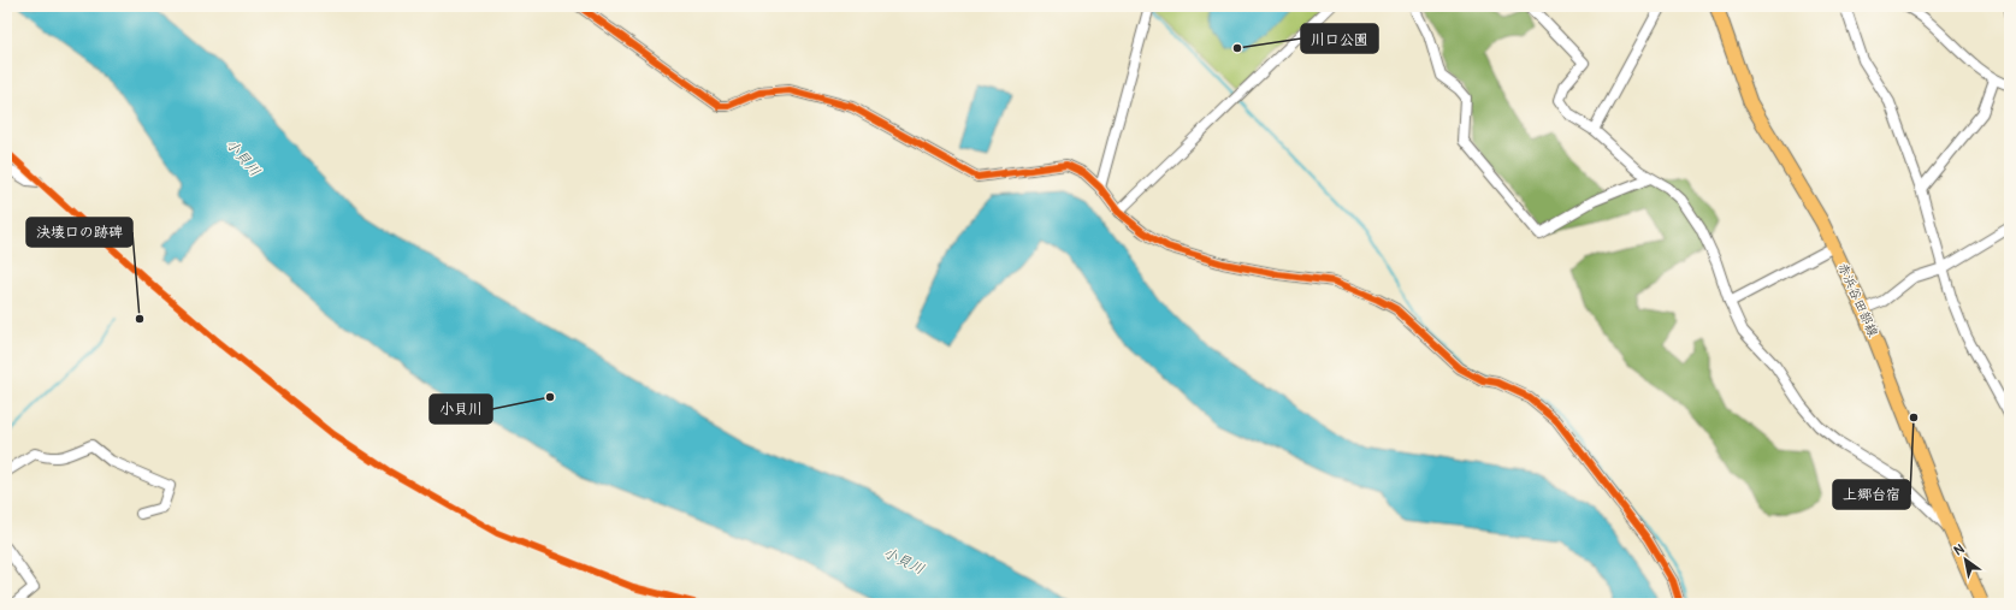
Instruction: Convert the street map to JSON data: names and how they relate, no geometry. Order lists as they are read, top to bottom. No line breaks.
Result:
{"streets":{"main road":["赤浜谷田部線"]},"water":["小貝川"],"places":["川口公園","決壊口の跡碑","小貝川","上郷台宿"],"north":"top left"}
